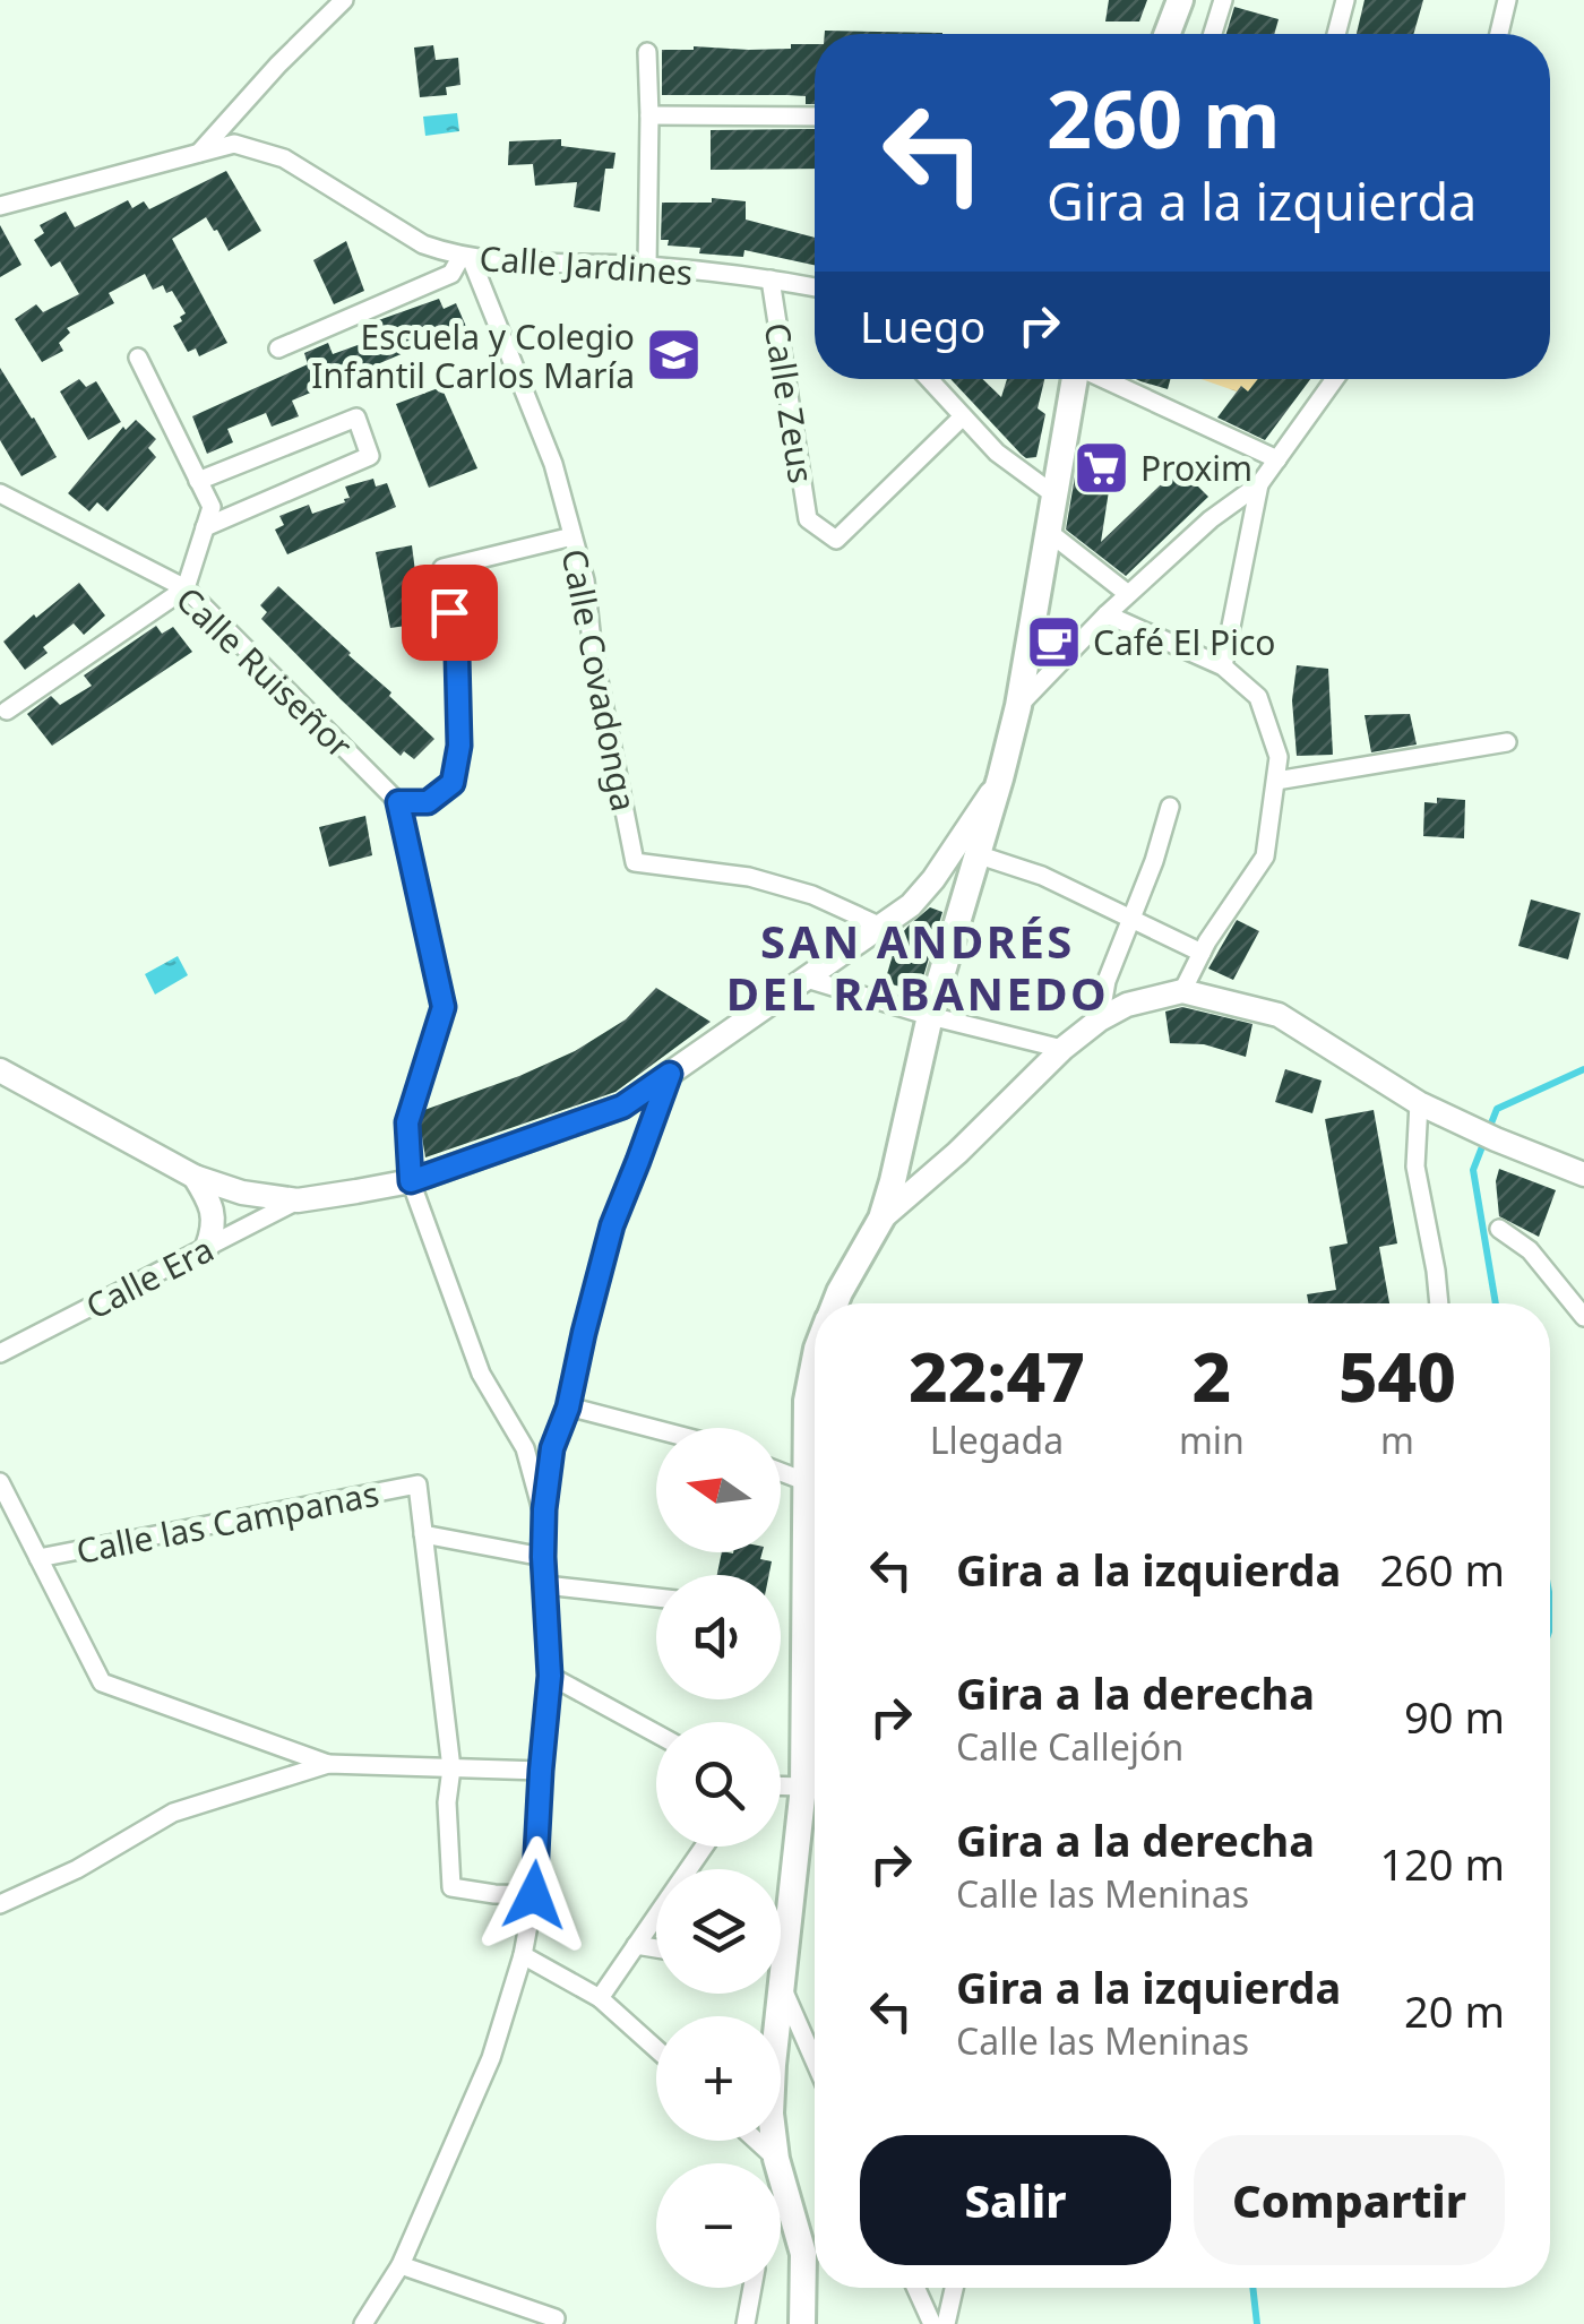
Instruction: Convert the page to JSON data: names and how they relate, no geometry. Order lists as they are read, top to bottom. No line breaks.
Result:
{"streets":{"street":["Calle Jardines","Calle Zeus","Calle Ruiseñor","Calle Covadonga","Calle Era","Calle las Campanas"]},"crossings":[["Calle Jardines","Calle Zeus"],["Calle Jardines","Calle Covadonga"]],"districts":["SAN ANDRÉS DEL RABANEDO"],"places":{"school or university":["Escuela y Colegio Infantil Carlos María"],"supermarket":["Proxim"],"cafe":["Café El Pico"]},"north":"left","page":{"turn":["260 m","Gira a la izquierda"],"then":"Luego","eta":["22:47","Llegada","2","min","540","m"],"map_buttons":["+","−"],"list":[{"name":"Gira a la izquierda","value":"260 m"},{"name":"Gira a la derecha","note":"Calle Callejón","value":"90 m"},{"name":"Gira a la derecha","note":"Calle las Meninas","value":"120 m"},{"name":"Gira a la izquierda","note":"Calle las Meninas","value":"20 m"}],"buttons":["Salir","Compartir"]}}
